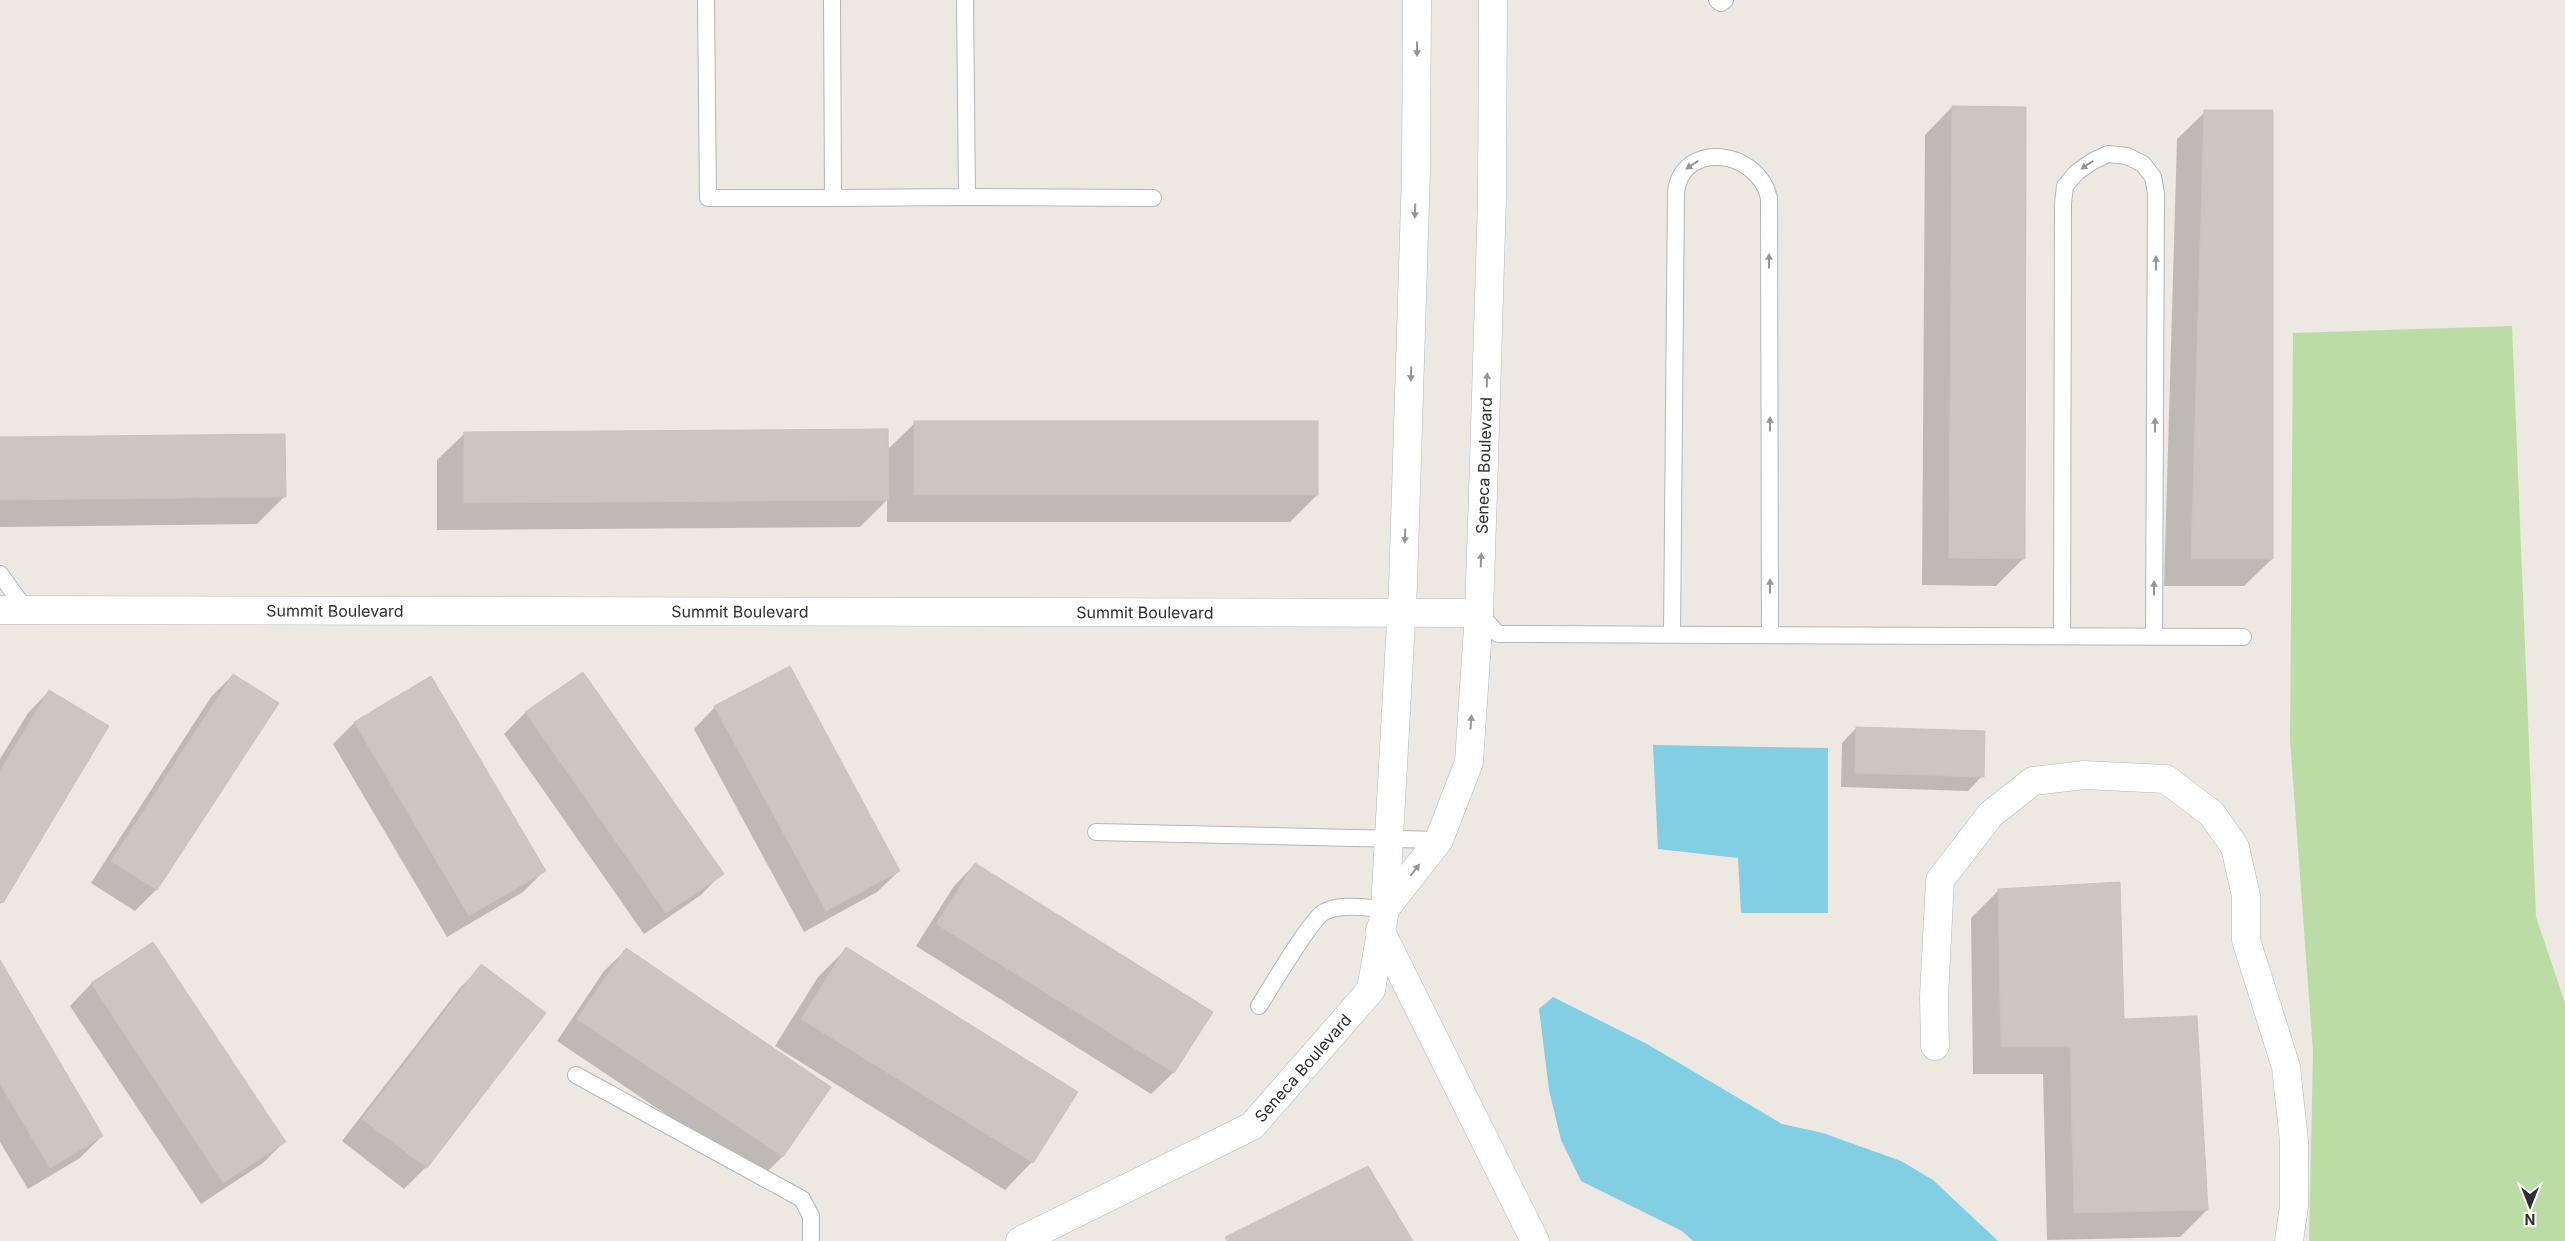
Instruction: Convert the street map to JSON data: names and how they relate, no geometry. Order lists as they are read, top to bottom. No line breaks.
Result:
{"streets":{"street":["Seneca Boulevard","Summit Boulevard"]},"crossings":[["Seneca Boulevard","Summit Boulevard"]],"north":"bottom"}
